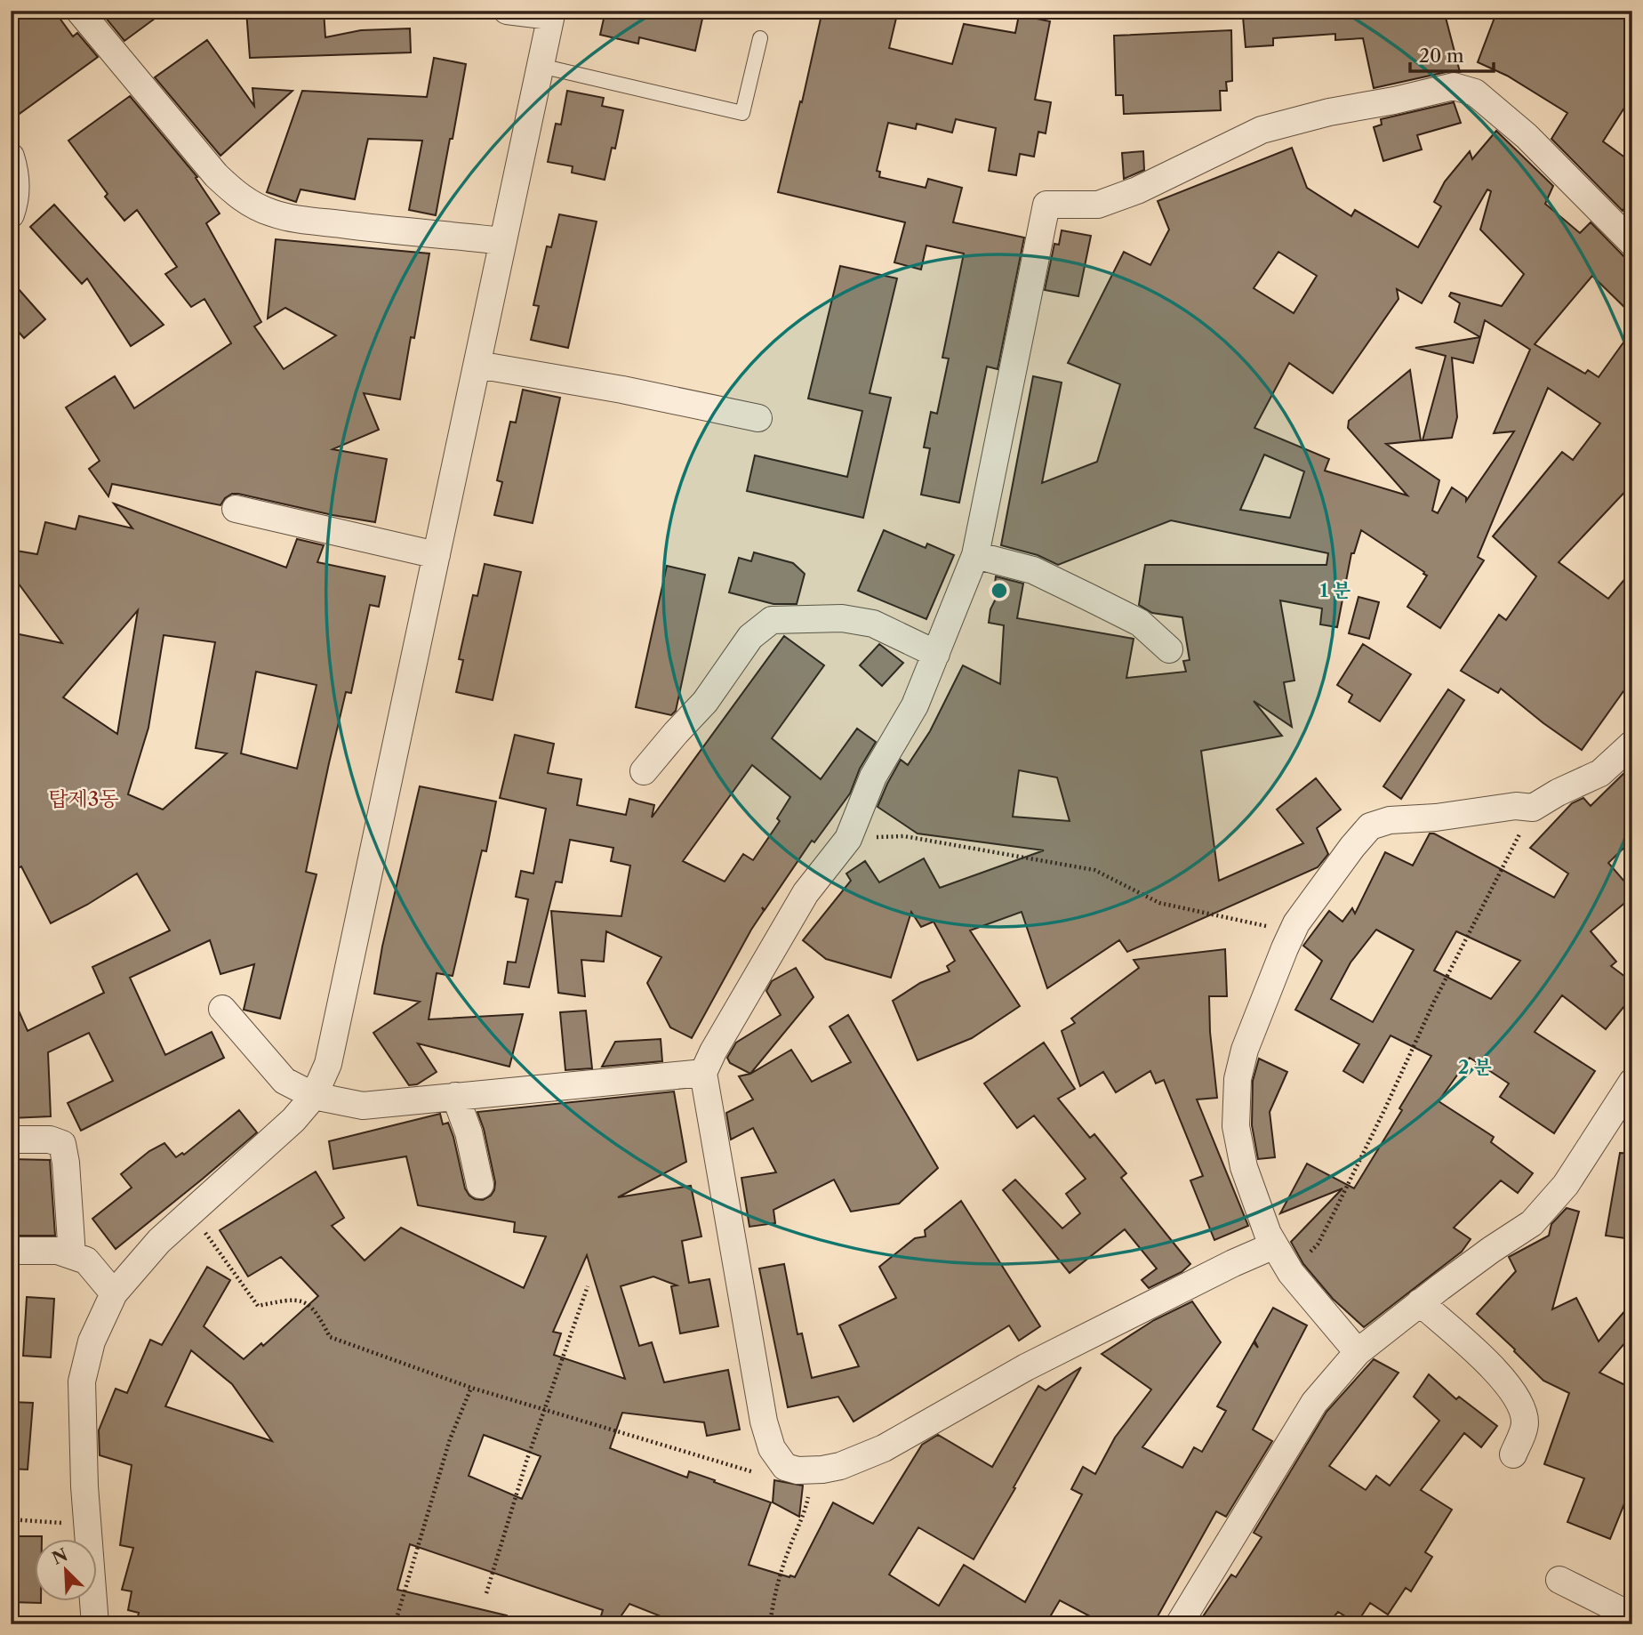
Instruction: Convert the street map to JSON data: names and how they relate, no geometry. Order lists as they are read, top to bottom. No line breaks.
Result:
{"districts":["탑제3동"],"scale_bar":"20 m","north":"top left","rings":["1 분","2 분"]}
